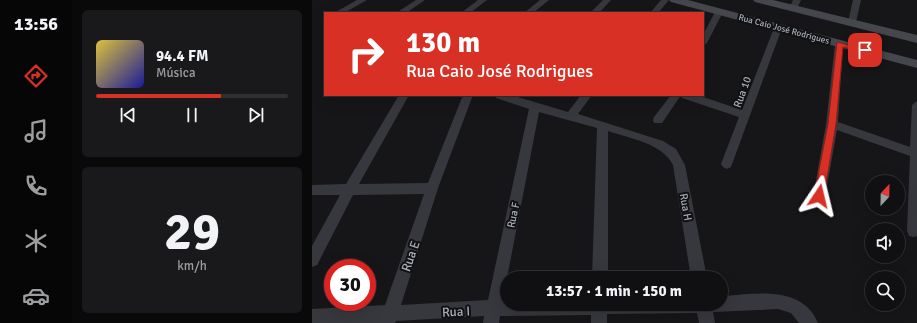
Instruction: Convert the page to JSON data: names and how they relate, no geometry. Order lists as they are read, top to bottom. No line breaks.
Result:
{"streets":{"street":["Rua Caio José Rodrigues","Rua 10","Rua H","Rua F","Rua E","Rua I"]},"crossings":[["Rua Caio José Rodrigues","Rua 10"],["Rua F","Rua I"],["Rua E","Rua I"]],"north":"top","page":{"tabs":"13:56","turn":["130 m","Rua Caio José Rodrigues"],"song":["94.4 FM","Música"],"tile":["29","km/h"],"limit":"30","trip":"13:57 · 1 min · 150 m"}}
